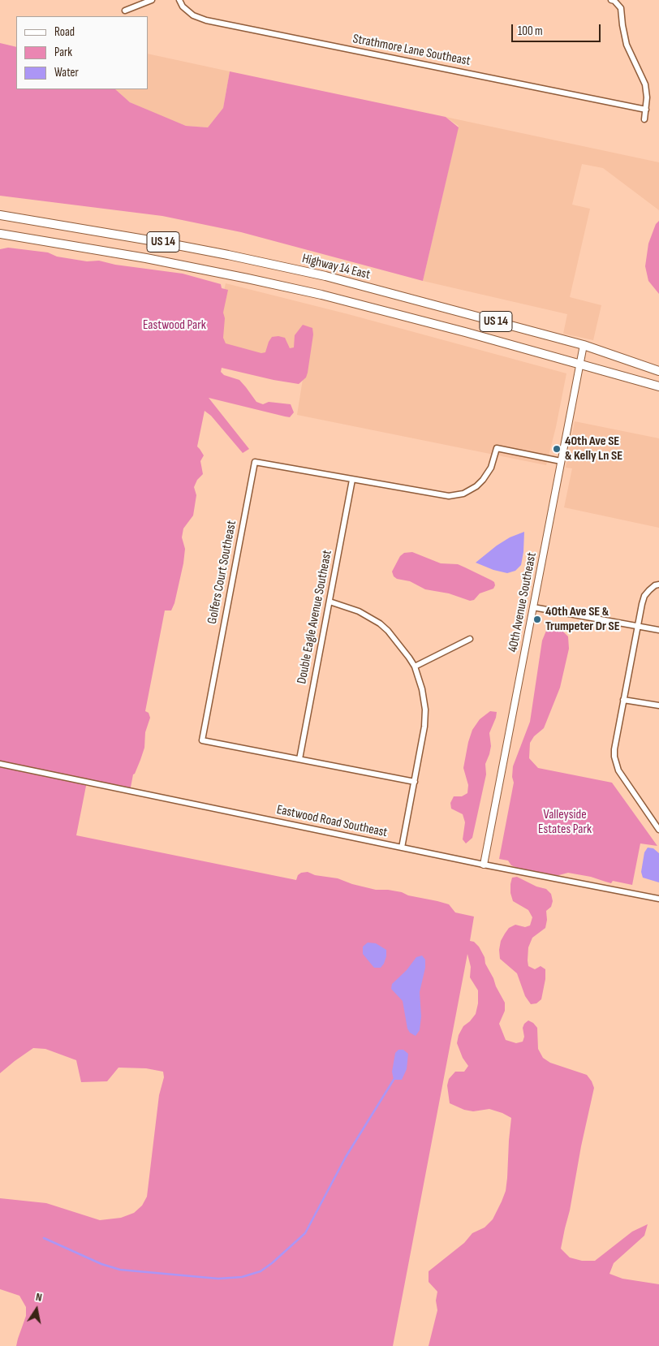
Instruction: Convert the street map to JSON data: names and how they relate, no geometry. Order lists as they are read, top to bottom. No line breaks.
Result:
{"streets":{"main road":["US 14","Highway 14 East"],"street":["Strathmore Lane Southeast","Golfers Court Southeast","40th Avenue Southeast","Double Eagle Avenue Southeast","Eastwood Road Southeast"]},"crossings":[["US 14","40th Avenue Southeast"],["Highway 14 East","40th Avenue Southeast"],["Golfers Court Southeast","40th Avenue Southeast"],["Golfers Court Southeast","Double Eagle Avenue Southeast"],["40th Avenue Southeast","Eastwood Road Southeast"]],"parks":["Eastwood Park","Valleyside Estates Park"],"places":["40th Ave SE & Kelly Ln SE","40th Ave SE & Trumpeter Dr SE"],"legend":["Road","Park","Water"],"scale_bar":"100 m","north":"top"}
